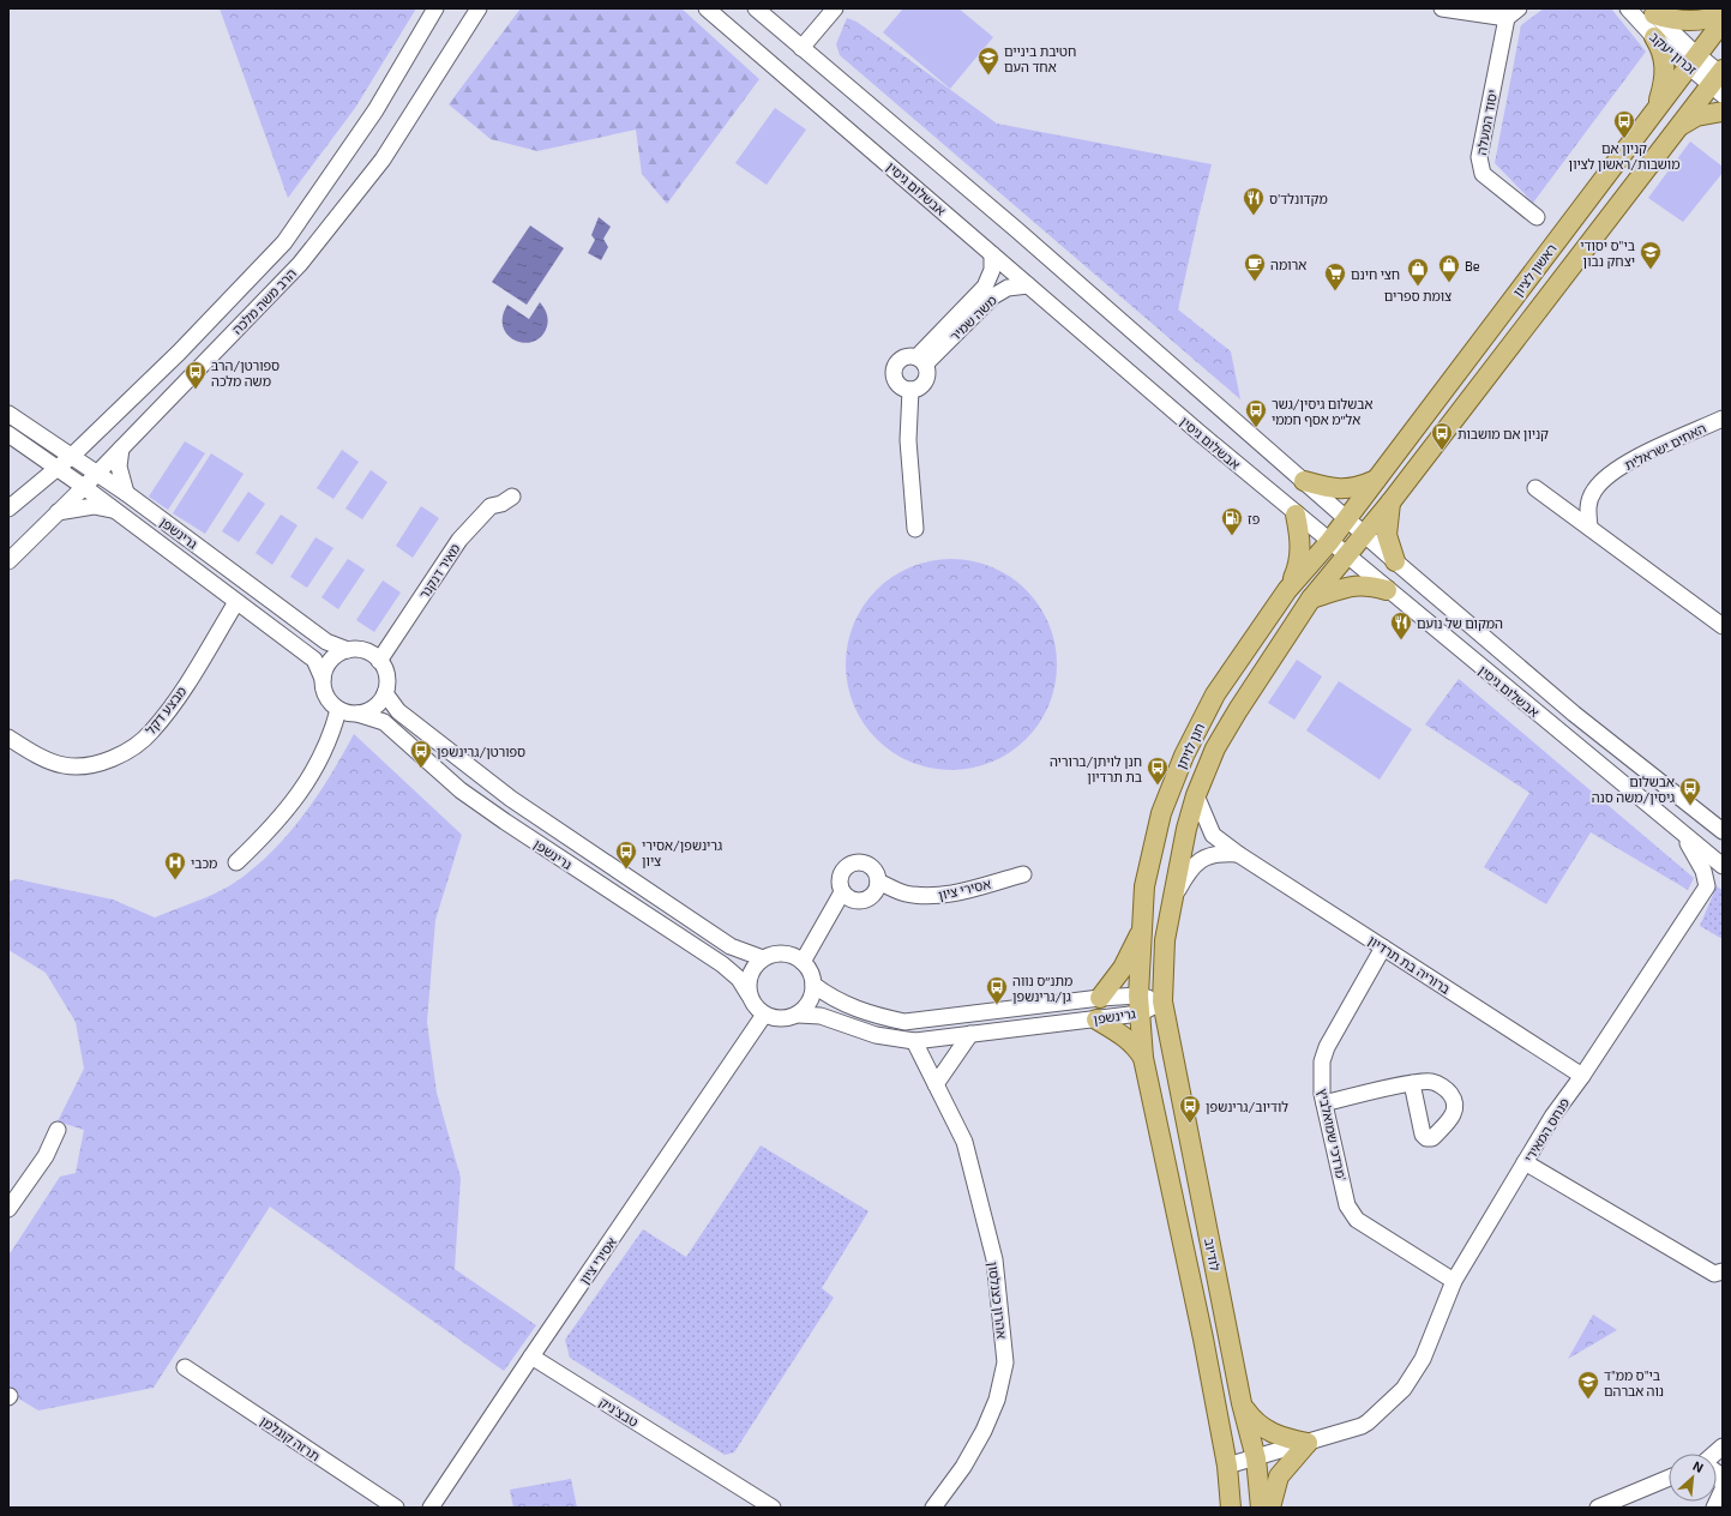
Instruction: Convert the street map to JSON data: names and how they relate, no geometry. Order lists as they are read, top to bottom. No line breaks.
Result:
{"streets":{"main road":["ראשון לציון","חנן לויתן","לודיוב"],"street":["זכרון יעקב","יסוד המעלה","אבשלום גיסין","הרב משה מלכה","משה שמיר","האחים ישראלית","גרינשפן","מאיר דנקנר","מבצע דקל","אסירי ציון","ברוריה בת תרדיון","פנחס המאירי","מרדכי שמואלביץ'","אהרון כצנלסון","טבצ'ניק","תרזה קוגלמן"]},"crossings":[["זכרון יעקב","ראשון לציון"],["אבשלום גיסין","ראשון לציון"],["אבשלום גיסין","משה שמיר"],["אבשלום גיסין","חנן לויתן"],["אבשלום גיסין","פנחס המאירי"],["ראשון לציון","חנן לויתן"],["הרב משה מלכה","גרינשפן"],["גרינשפן","מאיר דנקנר"],["גרינשפן","מבצע דקל"],["גרינשפן","חנן לויתן"],["גרינשפן","אסירי ציון"],["גרינשפן","לודיוב"],["גרינשפן","אהרון כצנלסון"],["חנן לויתן","ברוריה בת תרדיון"],["חנן לויתן","לודיוב"],["אסירי ציון","טבצ'ניק"],["ברוריה בת תרדיון","פנחס המאירי"],["ברוריה בת תרדיון","מרדכי שמואלביץ'"],["פנחס המאירי","מרדכי שמואלביץ'"]],"places":{"school or university":["חטיבת ביניים אחד העם","בי\"ס יסודי יצחק נבון","בי\"ס ממ\"ד נוה אברהם"],"bus stop":["קניון אם מושבות/ראשון לציון","ספורטן/הרב משה מלכה","אבשלום גיסין/גשר אל״מ אסף חממי","קניון אם מושבות","ספורטן/גרינשפן","חנן לויתן/ברוריה בת תרדיון","אבשלום גיסין/משה סנה","גרינשפן/אסירי ציון","מתנ״ס נווה גן/גרינשפן","לודיוב/גרינשפן"],"restaurant":["מקדונלד'ס","המקום של נועם"],"cafe":["ארומה"],"shop":["Be","צומת ספרים"],"supermarket":["חצי חינם"],"fuel station":["פז"],"hospital":["מכבי"]},"north":"top right"}
